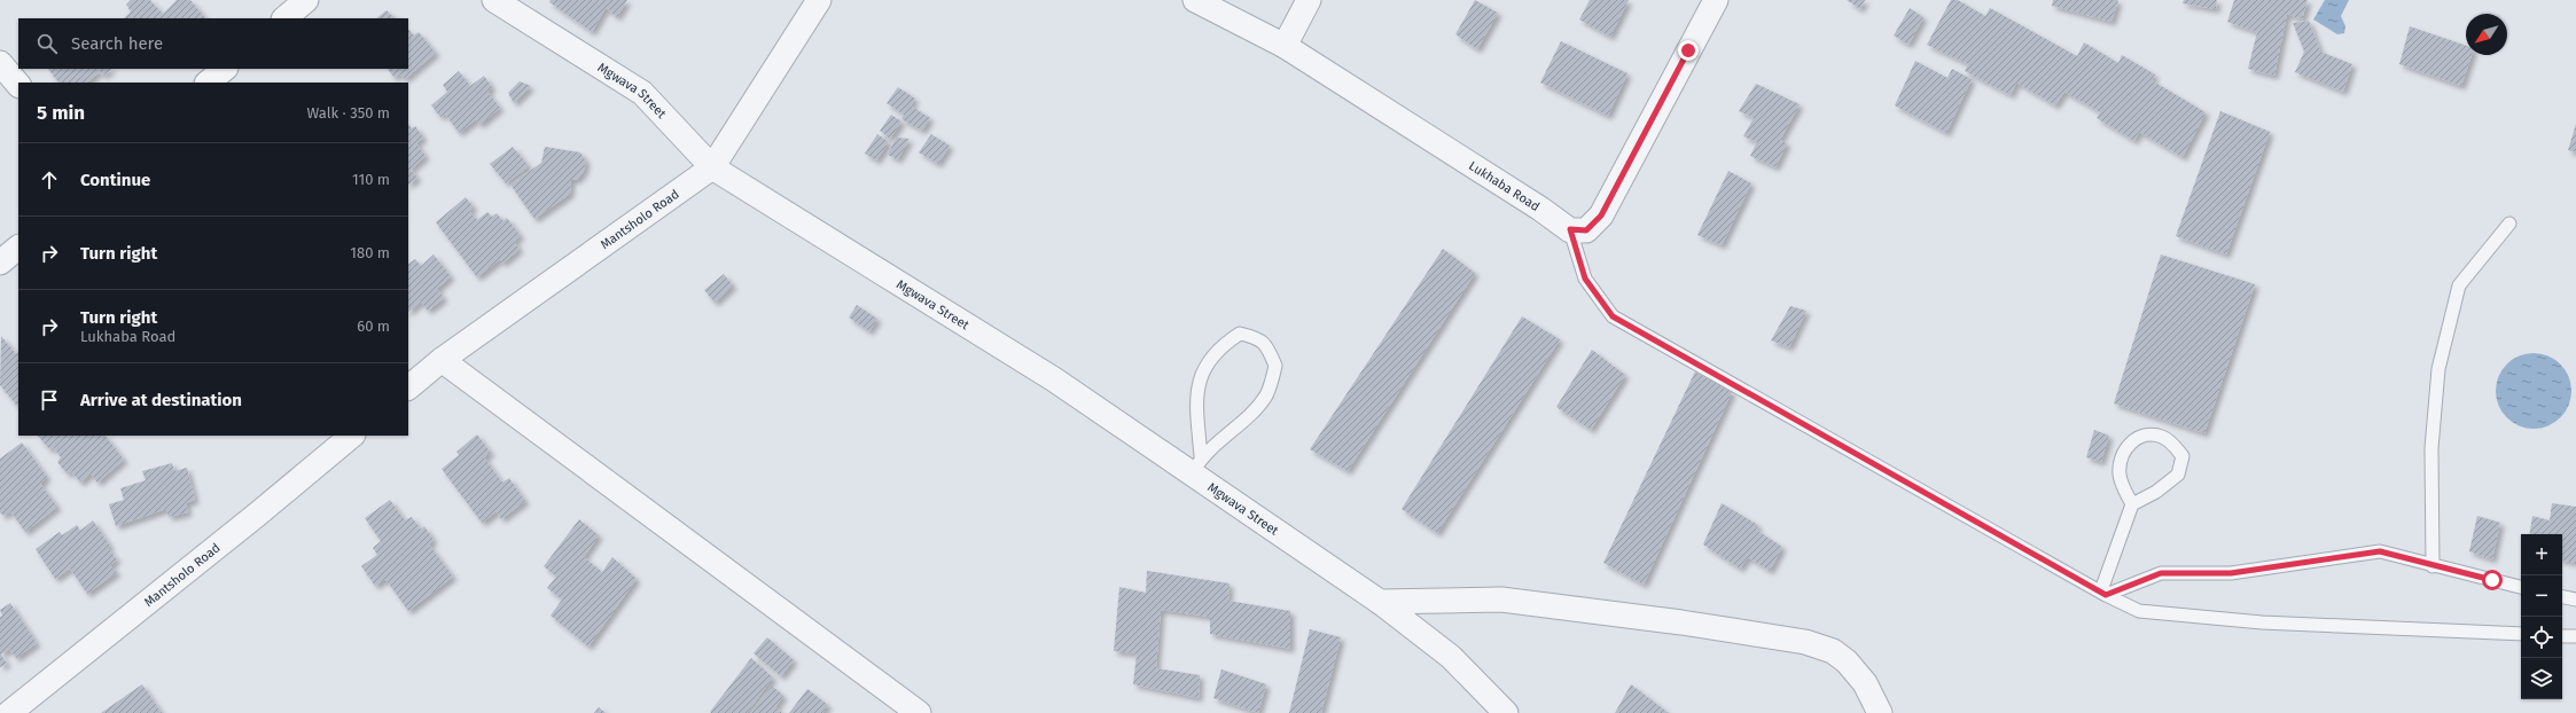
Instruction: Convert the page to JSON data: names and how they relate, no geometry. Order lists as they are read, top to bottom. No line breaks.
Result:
{"streets":{"street":["Mgwava Street","Lukhaba Road","Mantsholo Road"]},"crossings":[["Mgwava Street","Mantsholo Road"]],"north":"bottom left","page":{"search":"Search here","heading":["5 min","Walk · 350 m"],"list":[["Continue","110 m"],["Turn right","180 m"],["Turn right","Lukhaba Road","60 m"],"Arrive at destination"],"map_buttons":["+","−"]}}
